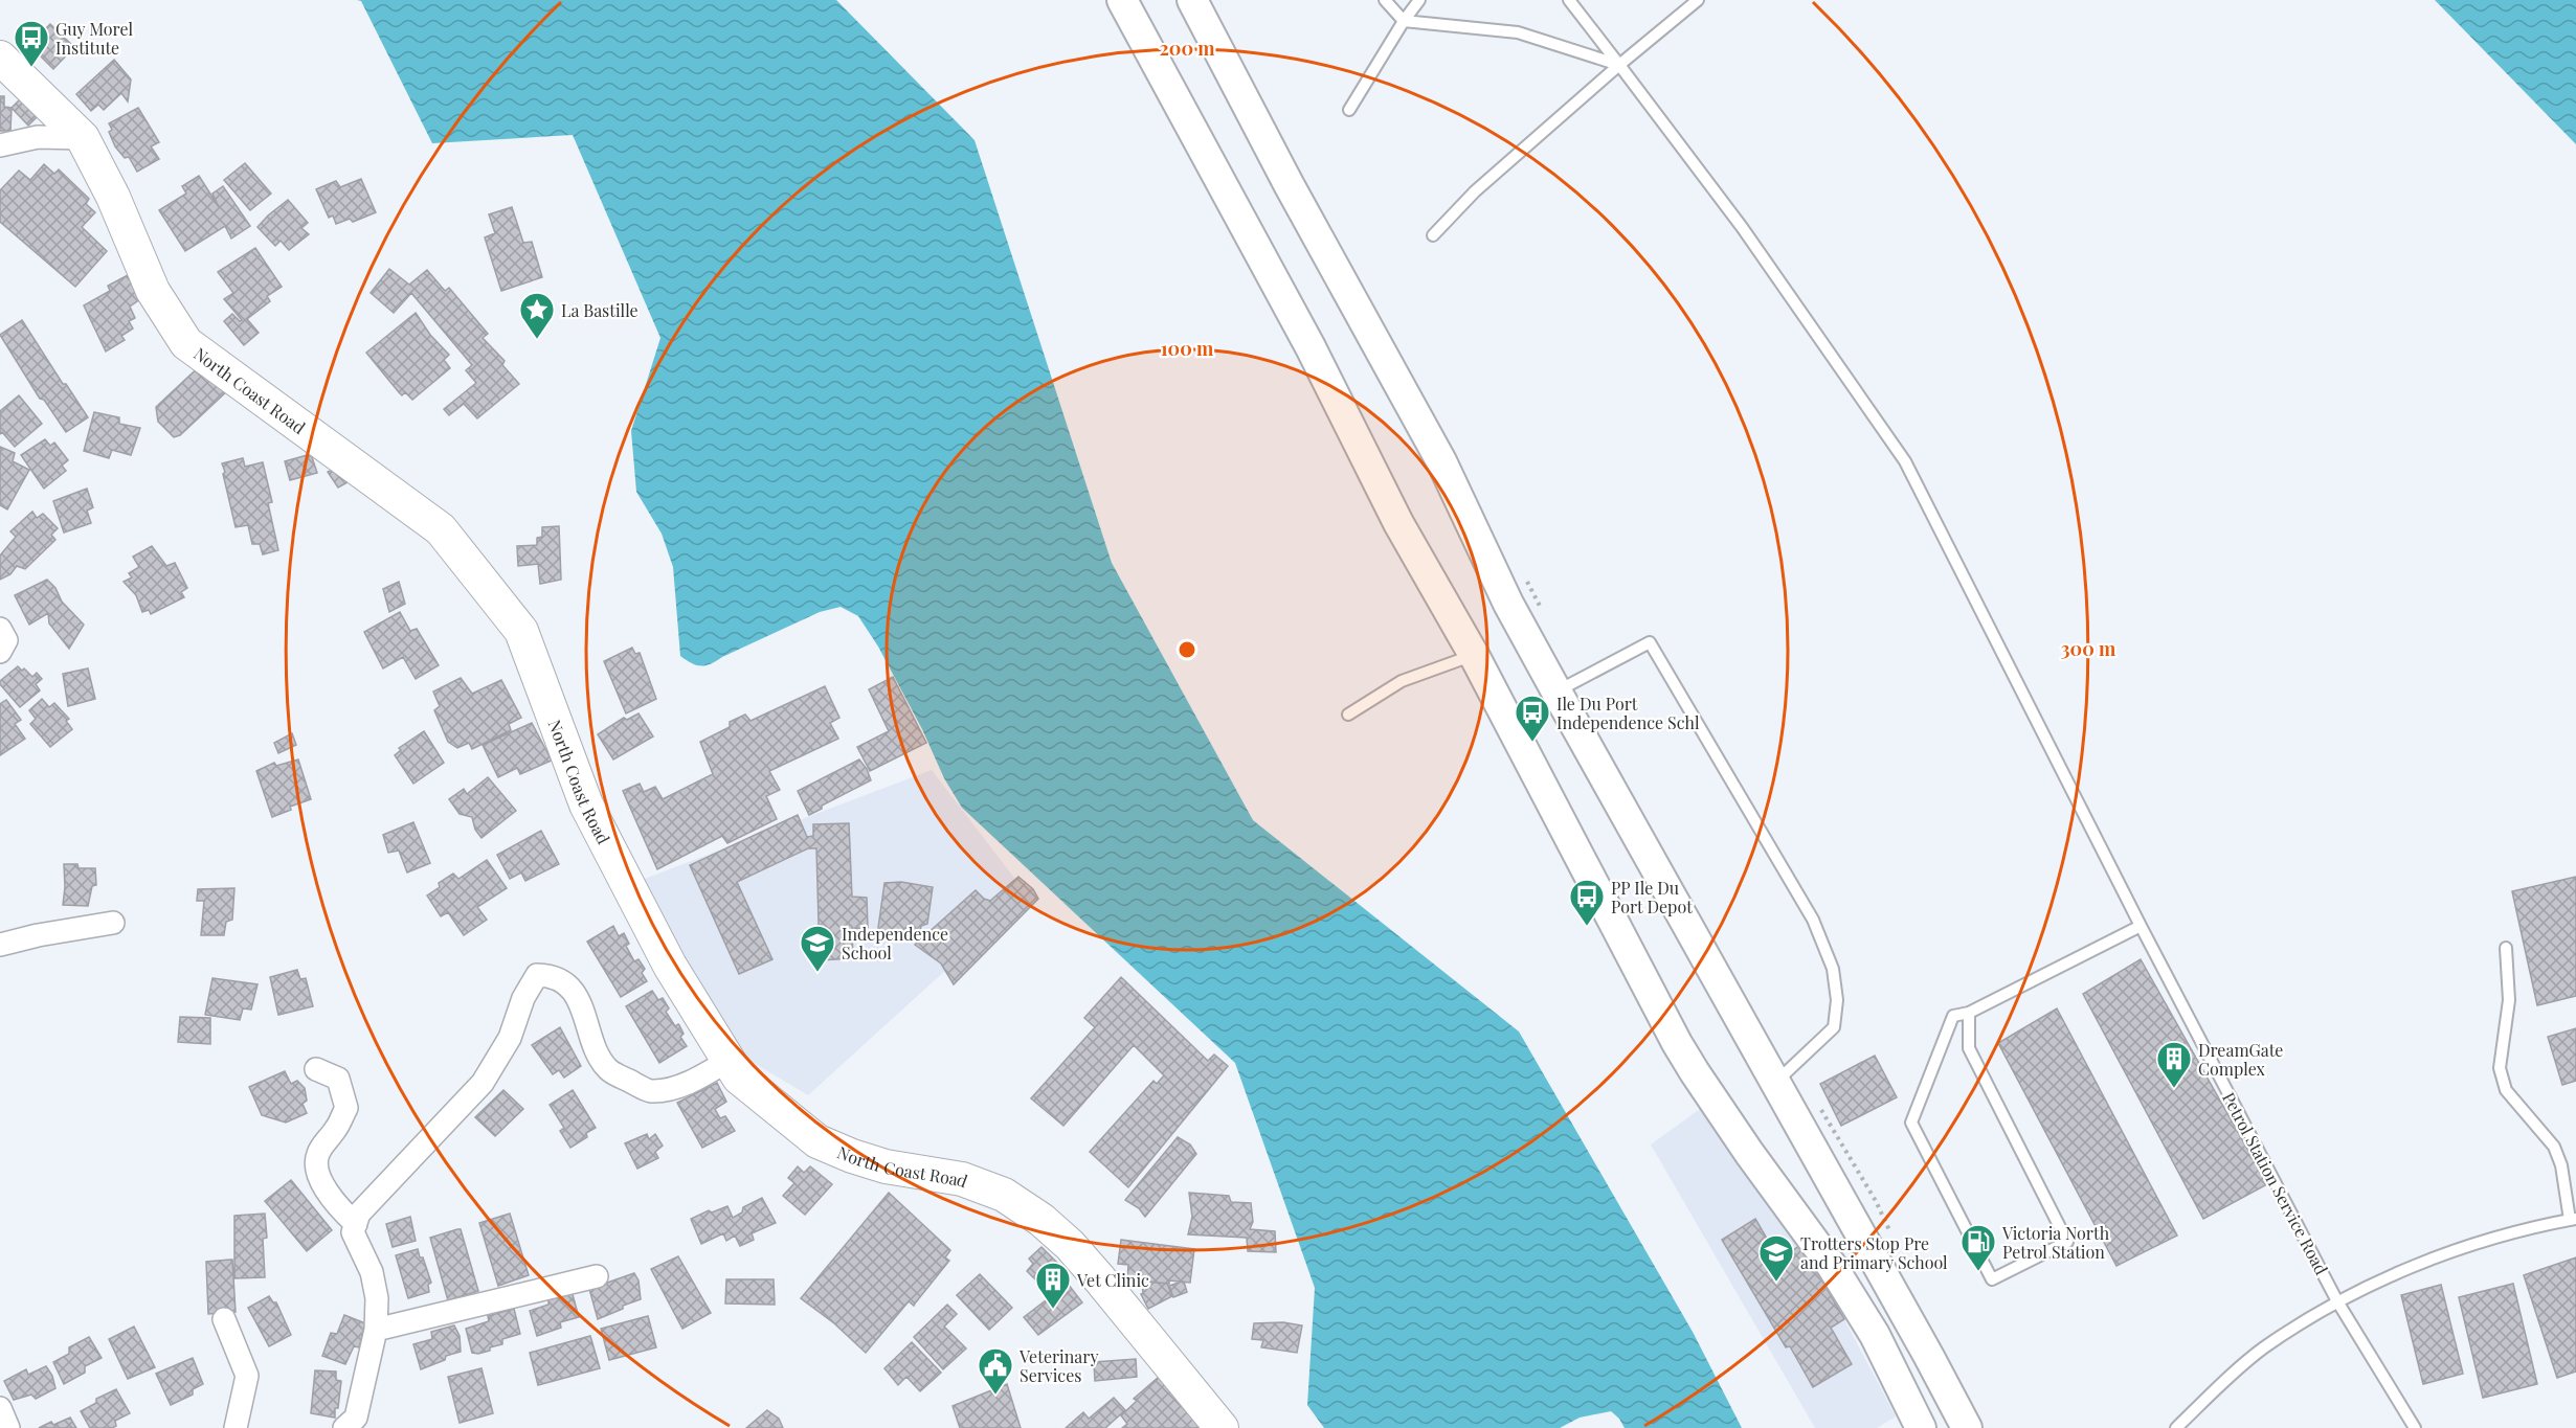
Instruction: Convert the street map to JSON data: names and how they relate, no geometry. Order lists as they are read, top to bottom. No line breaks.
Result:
{"streets":{"main road":["North Coast Road"],"lane":["Petrol Station Service Road"]},"places":{"bus stop":["Guy Morel Institute","Ile Du Port Independence Schl","PP Ile Du Port Depot"],"place":["La Bastille"],"school or university":["Independence School","Trotters Stop Pre and Primary School"],"building":["DreamGate Complex","Vet Clinic"],"fuel station":["Victoria North Petrol Station"],"public building":["Veterinary Services"]},"rings":["200 m","100 m","300 m"]}
